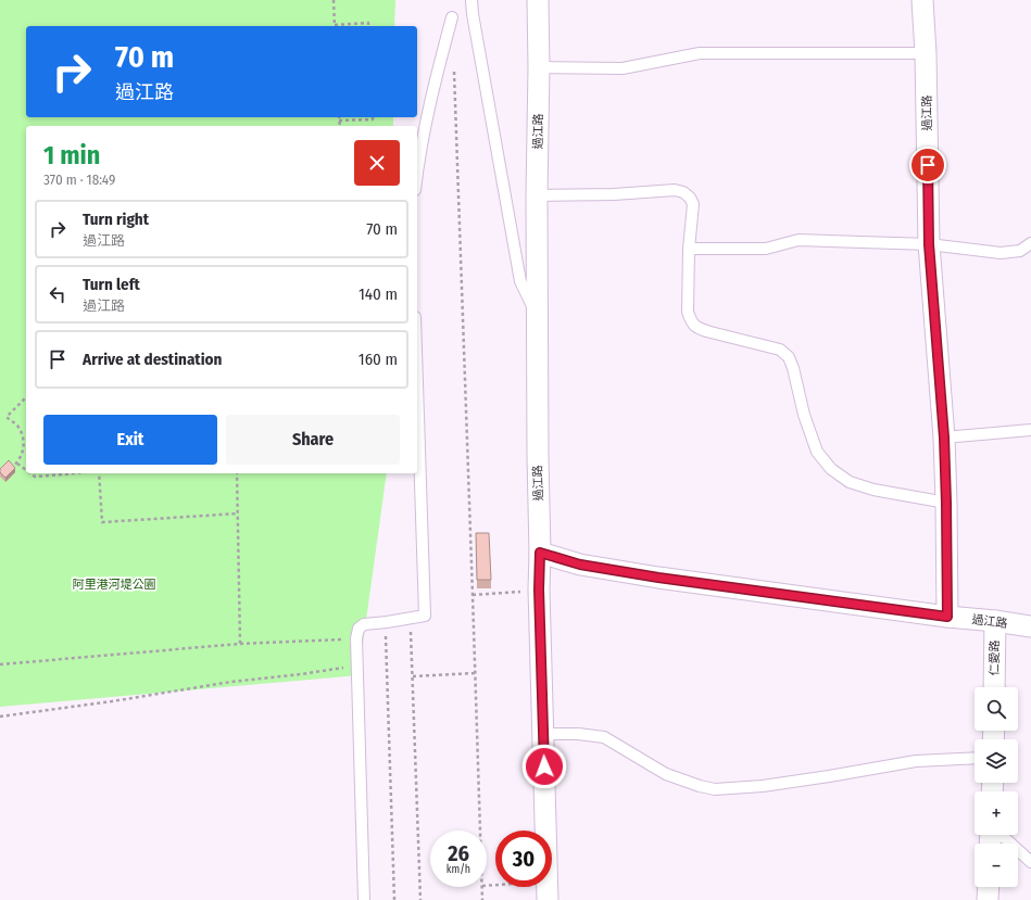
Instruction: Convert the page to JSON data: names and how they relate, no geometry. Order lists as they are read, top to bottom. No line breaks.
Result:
{"streets":{"street":["過江路","仁愛路"]},"crossings":[["過江路","仁愛路"]],"parks":["阿里港河堤公園"],"page":{"turn":["70 m","過江路"],"heading":["1 min","370 m · 18:49"],"list":[{"name":"Turn right","note":"過江路","value":"70 m"},{"name":"Turn left","note":"過江路","value":"140 m"},{"name":"Arrive at destination","value":"160 m"}],"buttons":["Exit","Share"],"map_buttons":["+","−"],"speed":"26 km/h","limit":"30"}}
